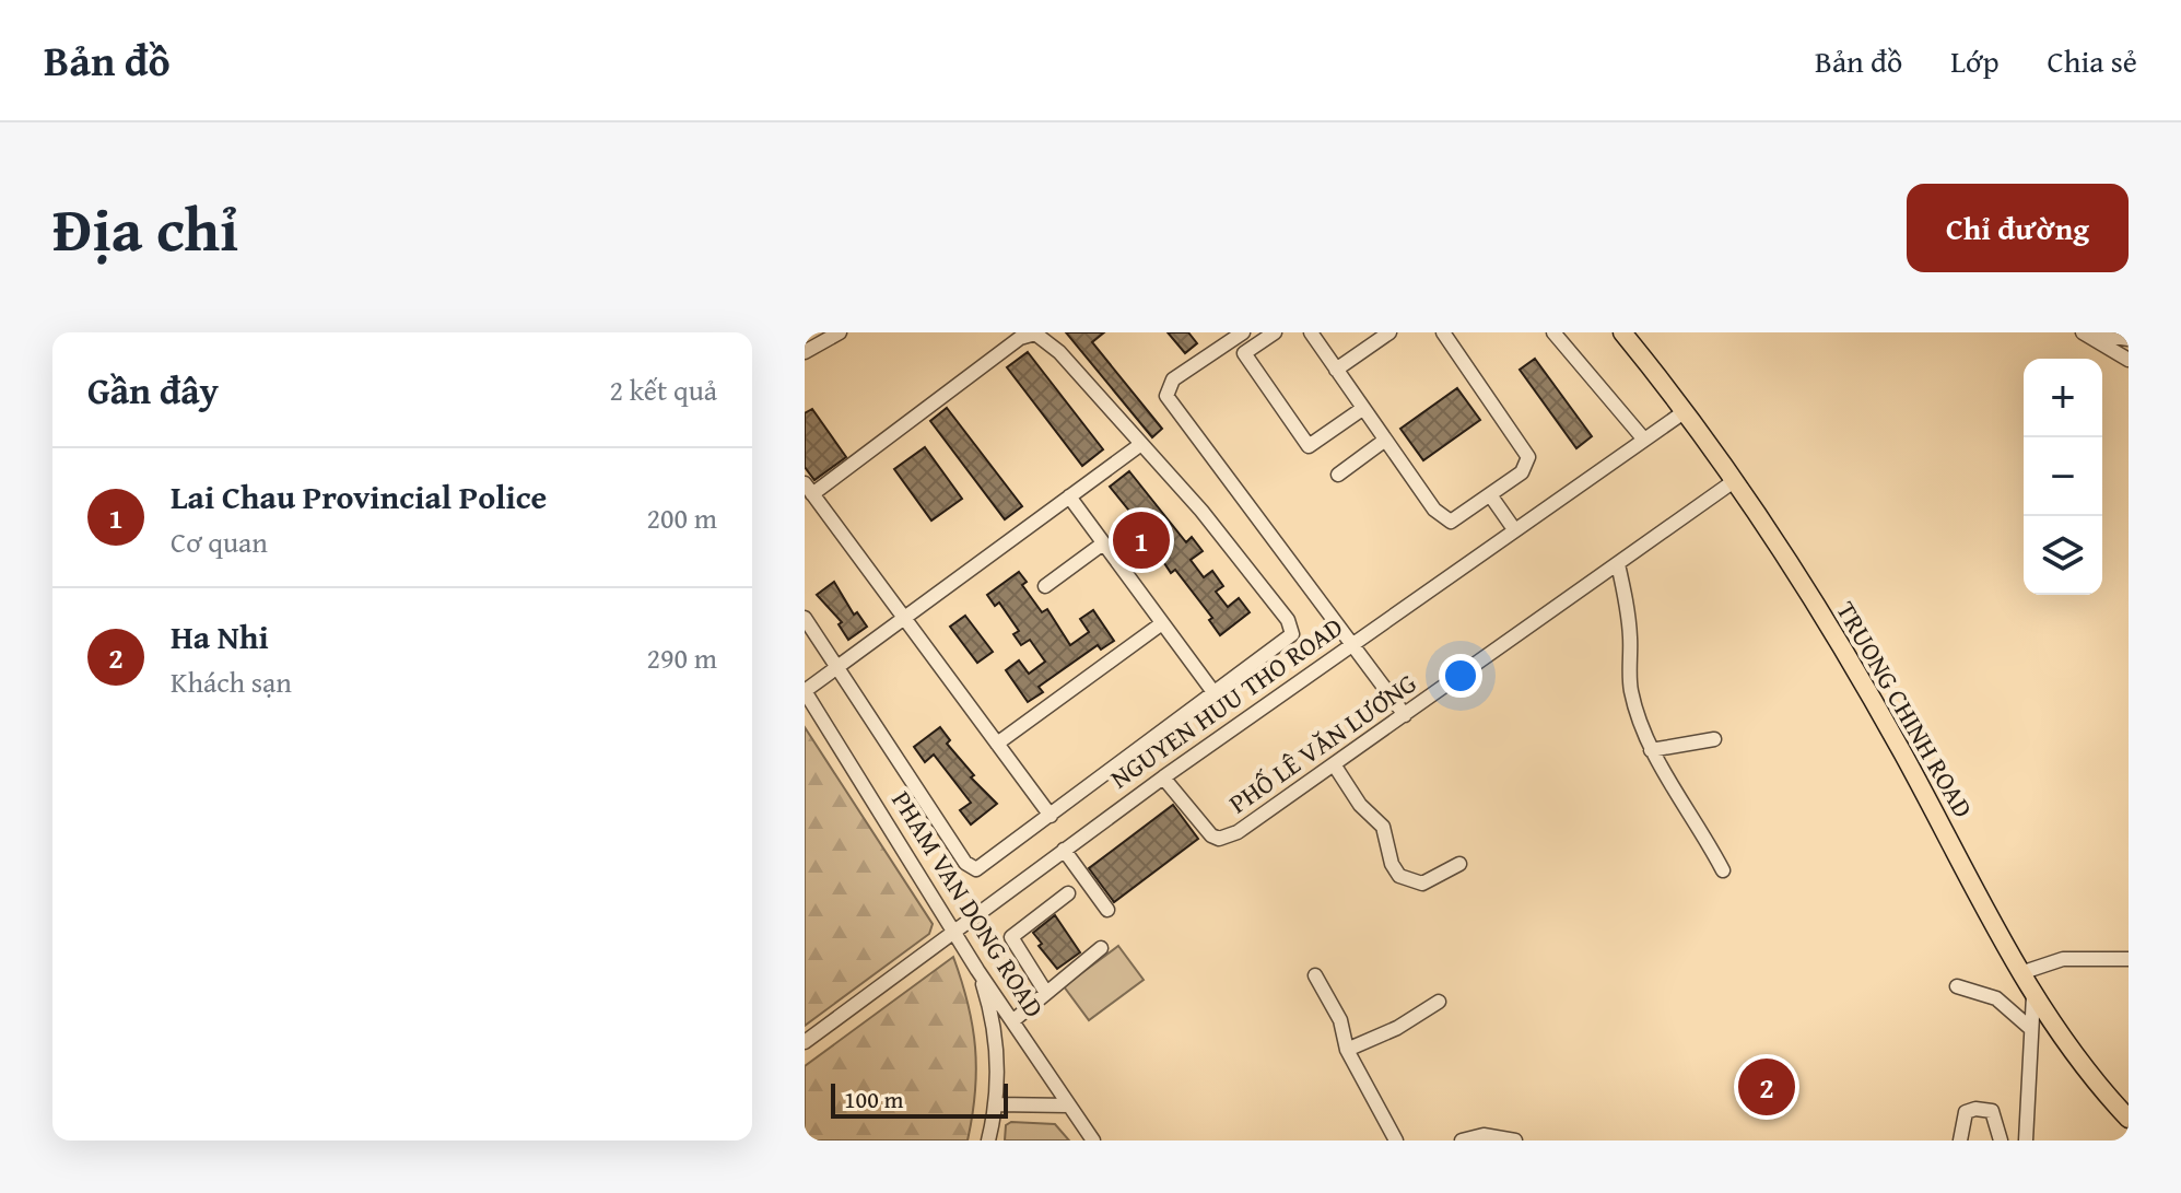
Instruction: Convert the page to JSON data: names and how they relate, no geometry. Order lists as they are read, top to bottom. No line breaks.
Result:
{"streets":{"main road":["TRUONG CHINH ROAD"],"street":["NGUYEN HUU THO ROAD","PHỐ LÊ VĂN LƯƠNG","PHAM VAN DONG ROAD"]},"crossings":[["NGUYEN HUU THO ROAD","TRUONG CHINH ROAD"],["NGUYEN HUU THO ROAD","PHỐ LÊ VĂN LƯƠNG"],["NGUYEN HUU THO ROAD","PHAM VAN DONG ROAD"],["TRUONG CHINH ROAD","PHỐ LÊ VĂN LƯƠNG"]],"scale_bar":"100 m","page":{"header":"Bản đồ","nav":["Bản đồ","Lớp","Chia sẻ"],"title":"Địa chỉ","buttons":"Chỉ đường","heading":["Gần đây","2 kết quả"],"map_buttons":["+","−"],"list":[{"mark":"1","name":"Lai Chau Provincial Police","note":"Cơ quan","value":"200 m"},{"mark":"2","name":"Ha Nhi","note":"Khách sạn","value":"290 m"}],"pins":["1","2"],"scale":"100 m"}}
